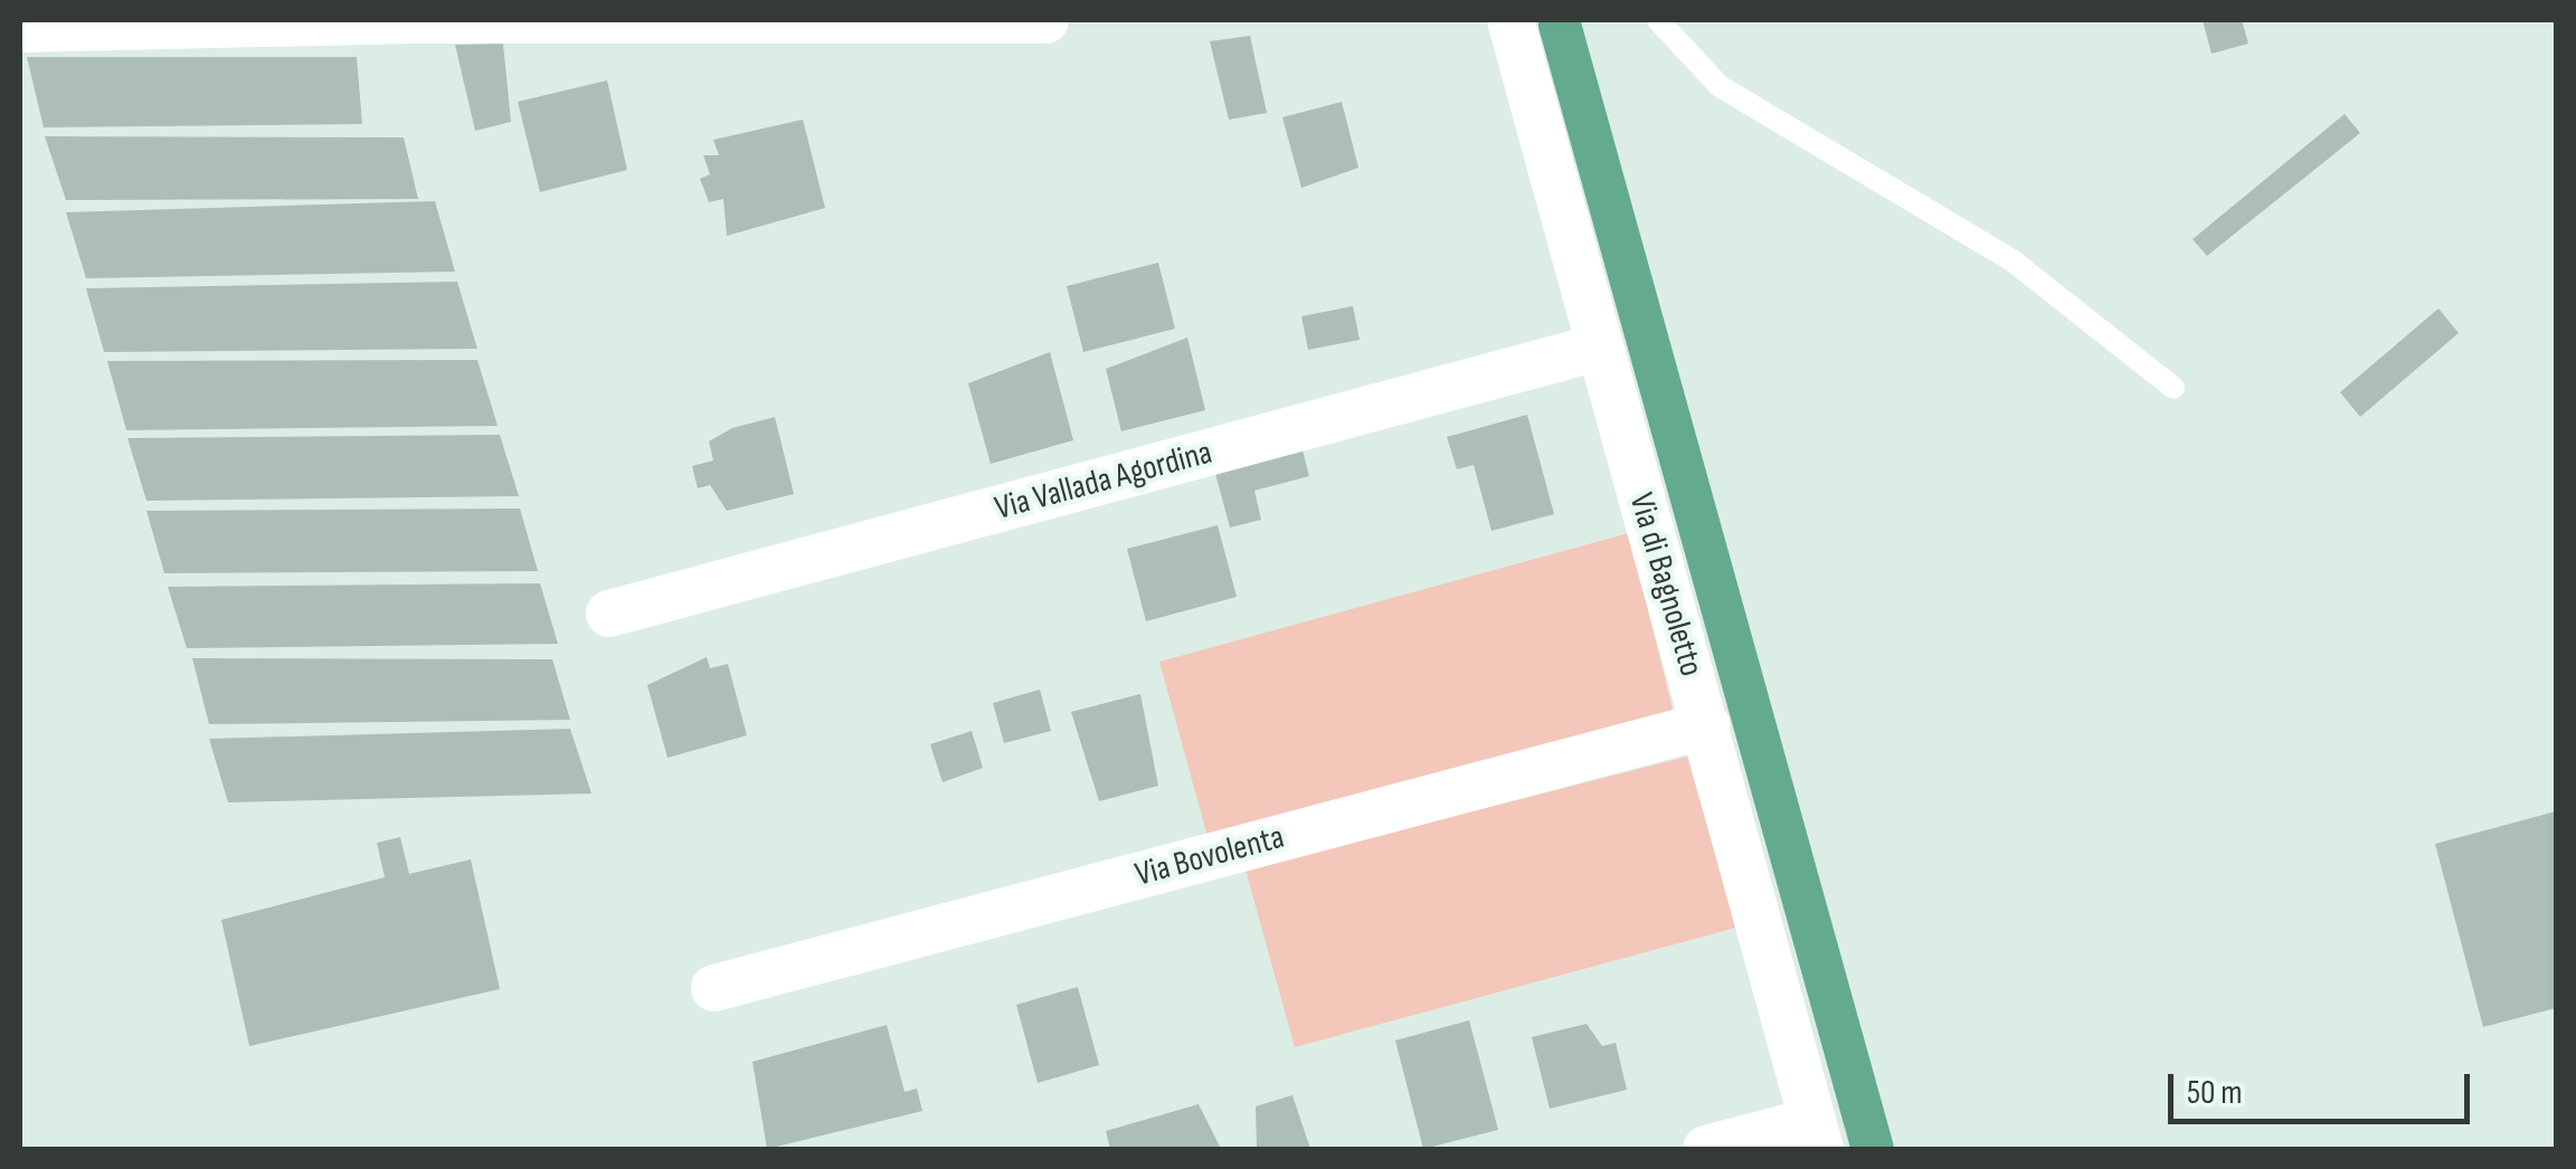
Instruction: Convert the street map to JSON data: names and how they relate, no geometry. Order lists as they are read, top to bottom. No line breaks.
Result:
{"streets":{"street":["Via Vallada Agordina","Via di Bagnoletto","Via Bovolenta"]},"crossings":[["Via Vallada Agordina","Via di Bagnoletto"],["Via di Bagnoletto","Via Bovolenta"]],"scale_bar":"50 m"}
